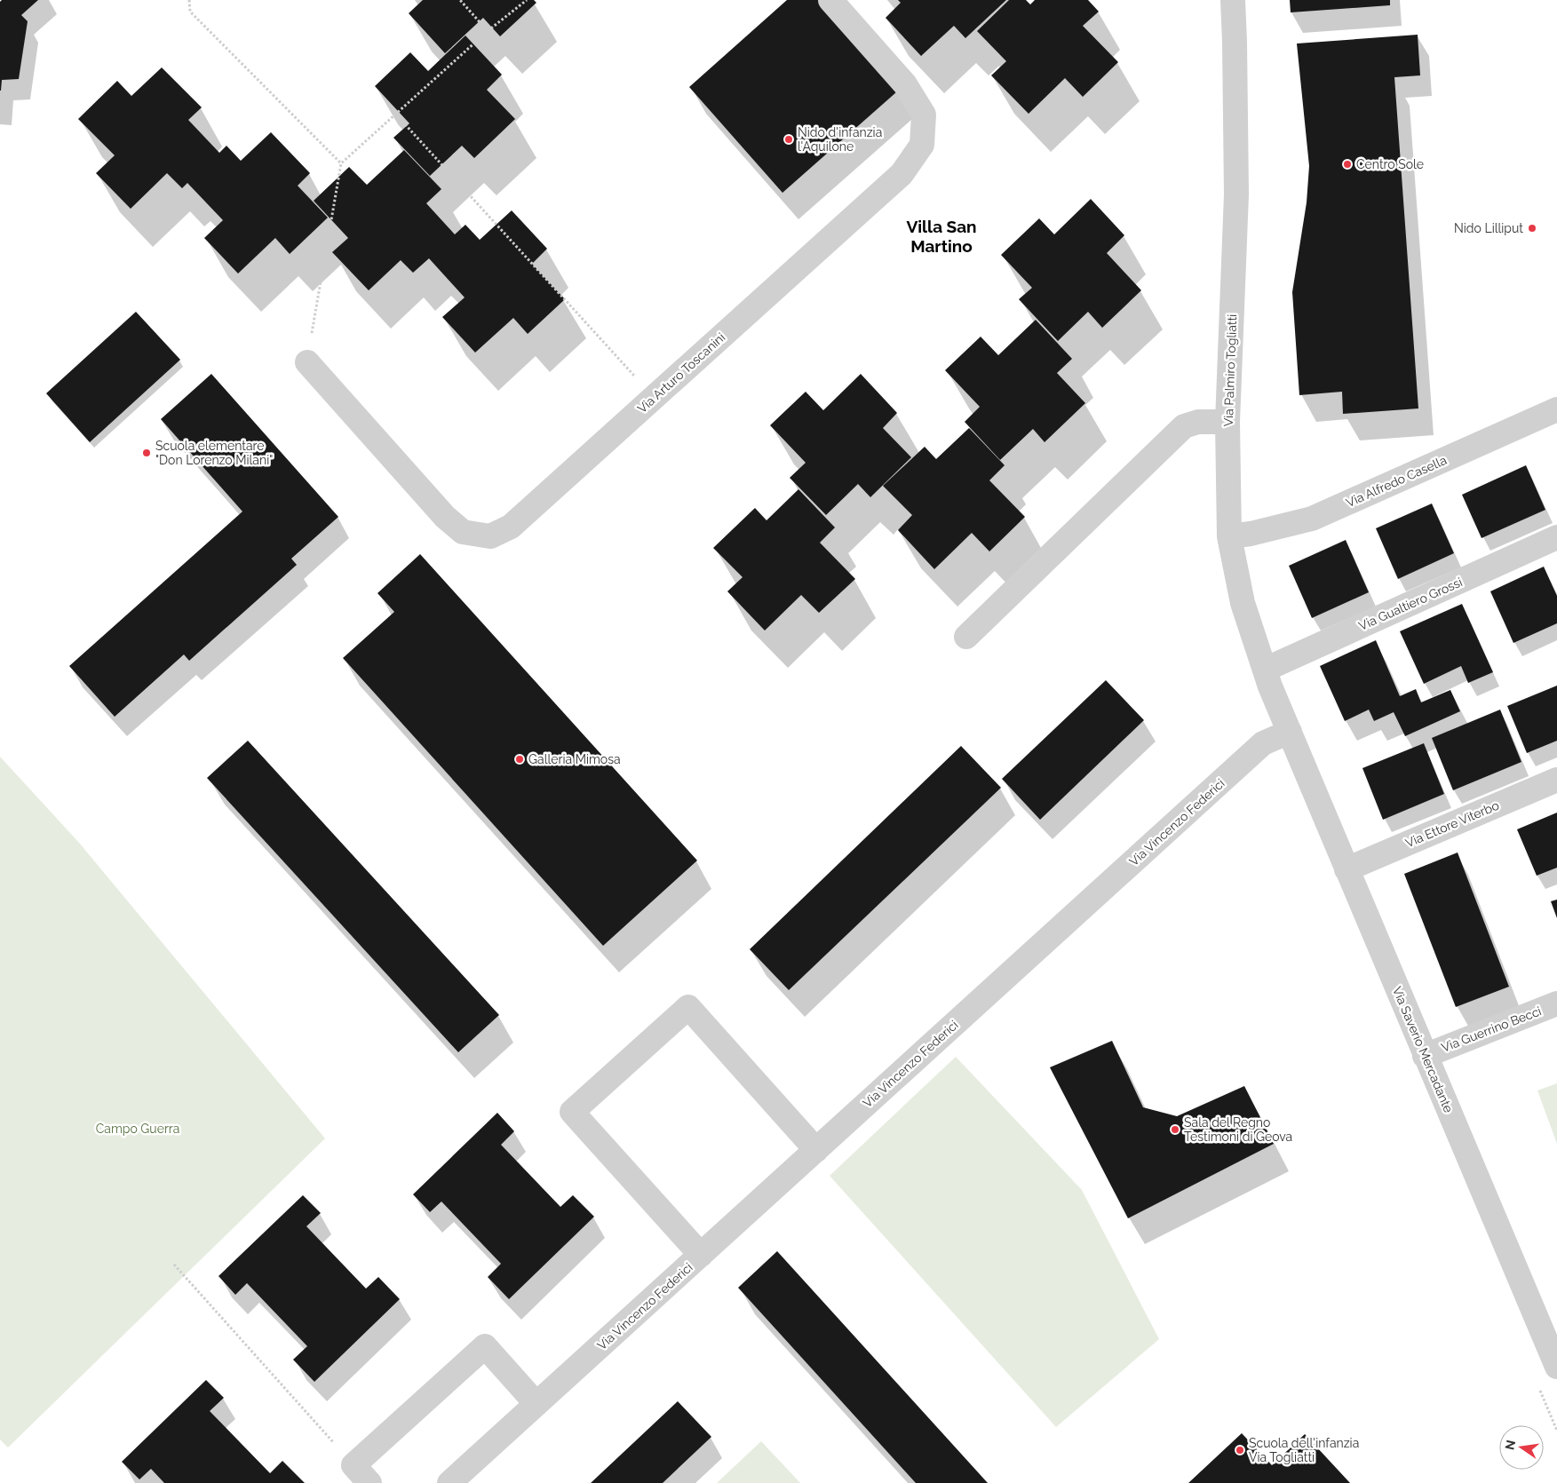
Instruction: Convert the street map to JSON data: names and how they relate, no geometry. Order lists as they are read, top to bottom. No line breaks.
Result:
{"streets":{"street":["Via Palmiro Togliatti","Via Arturo Toscanini","Via Alfredo Casella","Via Gualtiero Grossi","Via Vincenzo Federici","Via Ettore Viterbo","Via Guerrino Becci","Via Saverio Mercadante"]},"crossings":[["Via Palmiro Togliatti","Via Alfredo Casella"],["Via Palmiro Togliatti","Via Gualtiero Grossi"],["Via Palmiro Togliatti","Via Vincenzo Federici"],["Via Palmiro Togliatti","Via Saverio Mercadante"],["Via Vincenzo Federici","Via Saverio Mercadante"],["Via Ettore Viterbo","Via Saverio Mercadante"],["Via Guerrino Becci","Via Saverio Mercadante"]],"districts":["Villa San Martino"],"parks":["Campo Guerra"],"places":["Nido d'infanzia l'Aquilone","Centro Sole","Nido Lilliput","Scuola elementare \"Don Lorenzo Milani\"","Galleria Mimosa","Sala del Regno Testimoni di Geova","Scuola dell'infanzia Via Togliatti"],"north":"left"}
